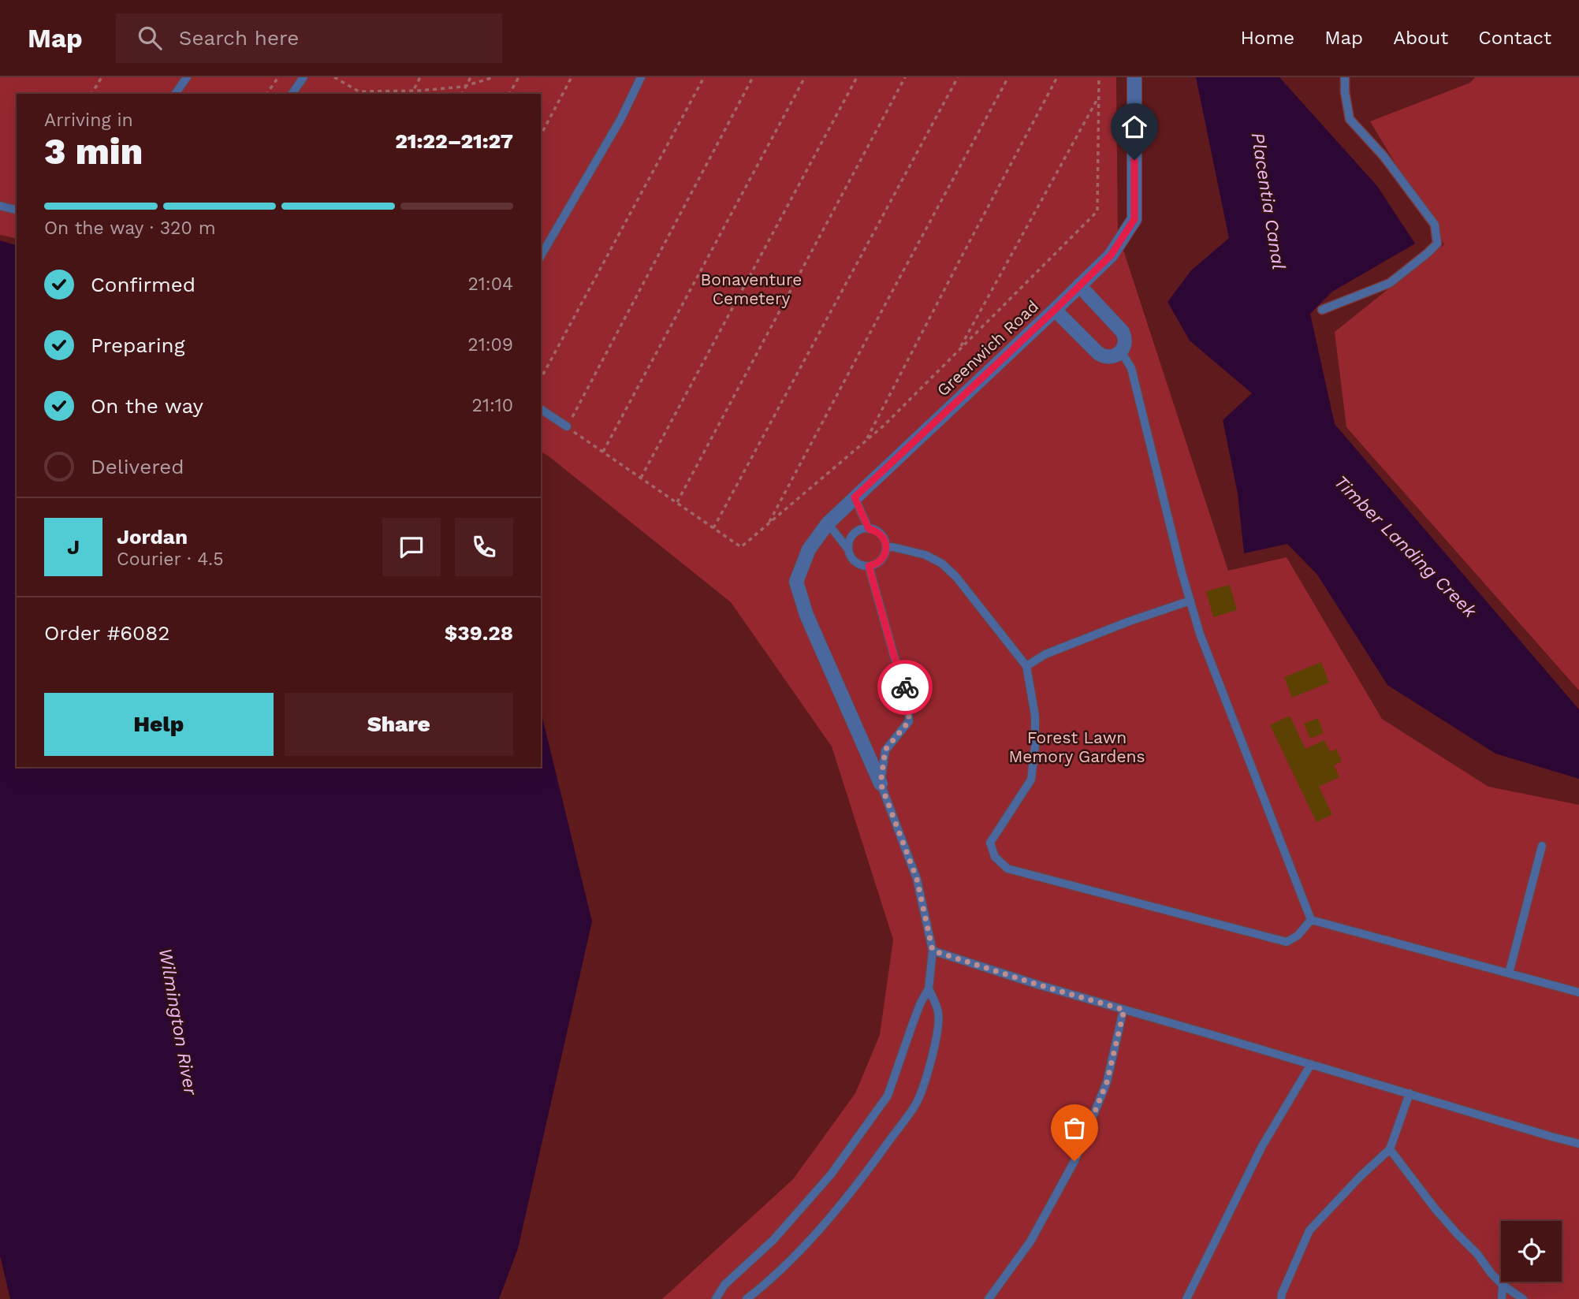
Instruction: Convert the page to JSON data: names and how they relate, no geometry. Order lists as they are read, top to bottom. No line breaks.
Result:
{"streets":{"street":["Greenwich Road"]},"water":["Placentia Canal","Timber Landing Creek","Wilmington River"],"parks":["Bonaventure Cemetery","Forest Lawn Memory Gardens"],"page":{"header":"Map","search":"Search here","nav":["Home","Map","About","Contact"],"heading":["3 min","Arriving in","21:22–21:27"],"panel":["Jordan","Courier · 4.5","Order #6082","$39.28"],"bar":"On the way · 320 m","list":[["Confirmed","21:04"],["Preparing","21:09"],["On the way","21:10"],"Delivered"],"round":"J","buttons":["Help","Share"]}}
